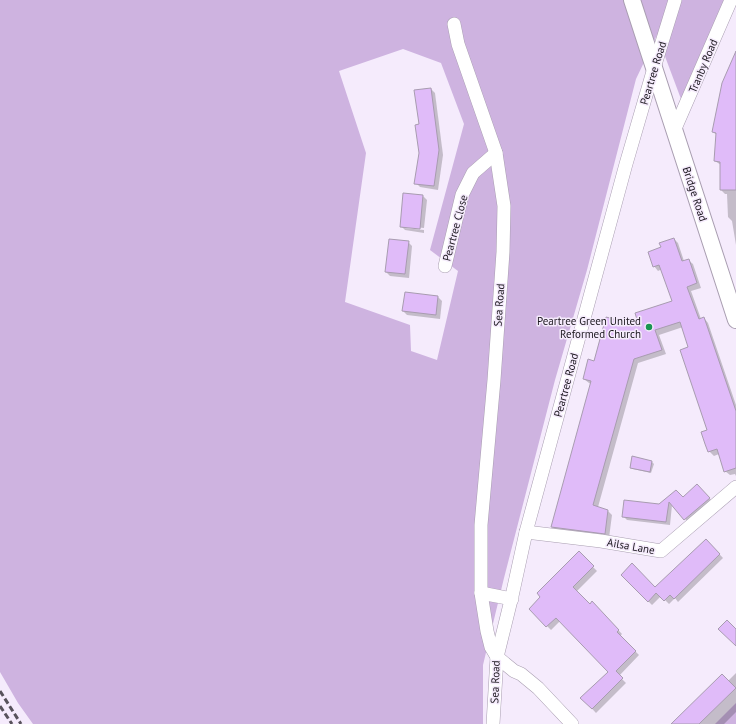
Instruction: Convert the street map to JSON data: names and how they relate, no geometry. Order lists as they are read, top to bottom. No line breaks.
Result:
{"streets":{"street":["Tranby Road","Peartree Road","Bridge Road","Peartree Close","Sea Road","Ailsa Lane"]},"crossings":[["Tranby Road","Bridge Road"],["Peartree Road","Bridge Road"],["Peartree Road","Sea Road"],["Peartree Road","Ailsa Lane"],["Peartree Close","Sea Road"]],"places":["Peartree Green United Reformed Church"]}
